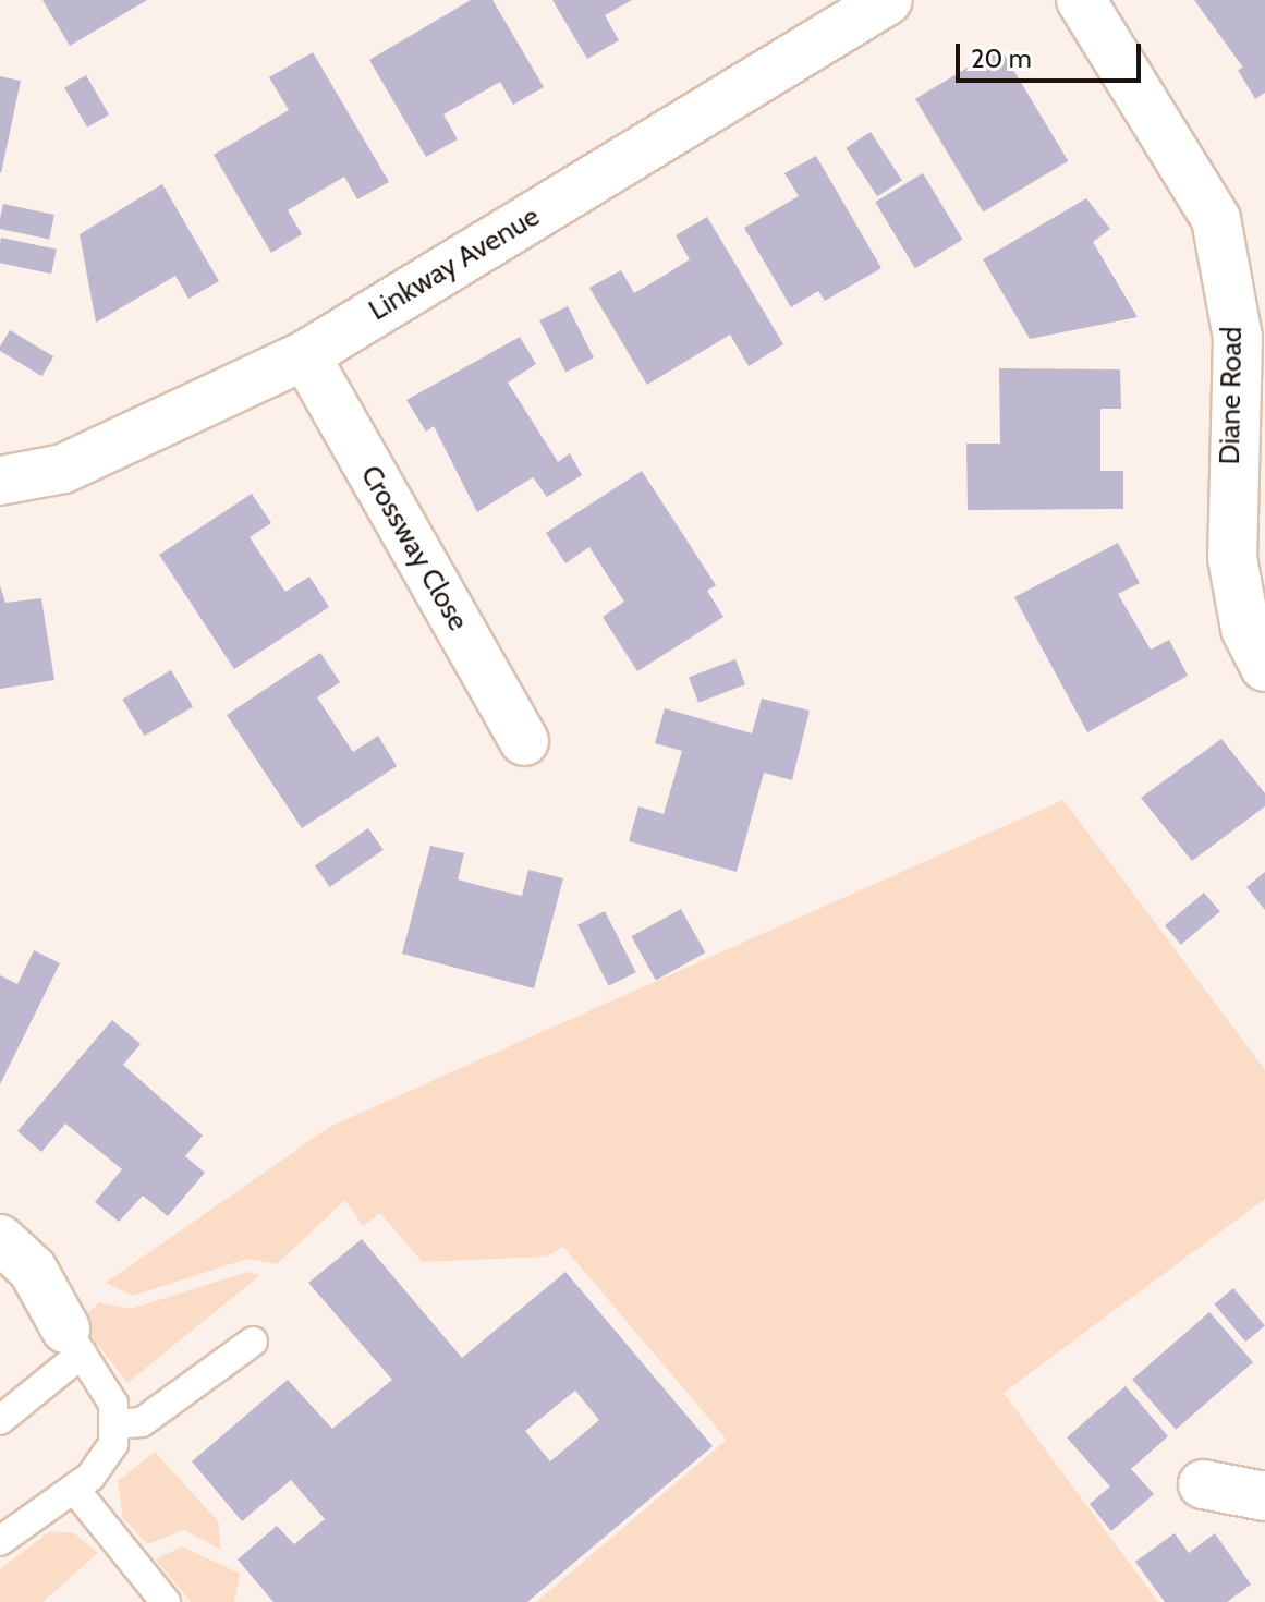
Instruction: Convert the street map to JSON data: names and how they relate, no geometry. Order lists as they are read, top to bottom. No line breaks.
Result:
{"streets":{"street":["Linkway Avenue","Diane Road","Crossway Close"]},"crossings":[["Linkway Avenue","Crossway Close"]],"scale_bar":"20 m"}
